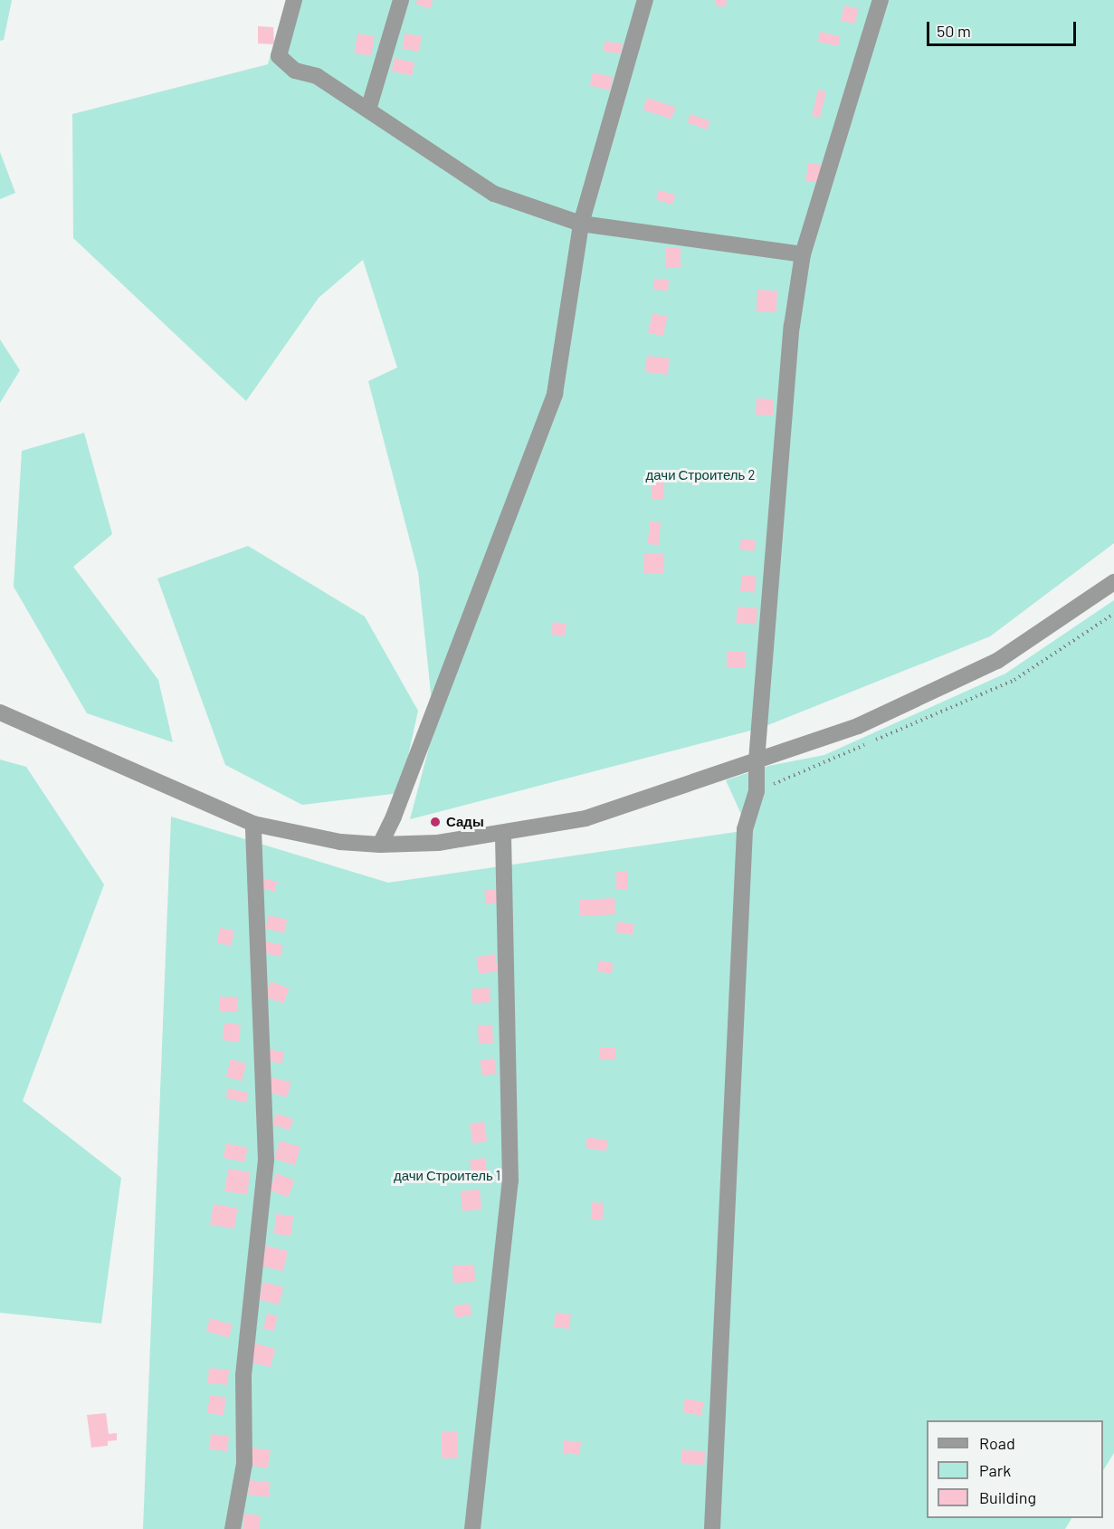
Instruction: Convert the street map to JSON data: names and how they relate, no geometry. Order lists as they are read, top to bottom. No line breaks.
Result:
{"parks":["дачи Строитель 2","дачи Строитель 1"],"places":["Сады"],"legend":["Road","Park","Building"],"scale_bar":"50 m"}
